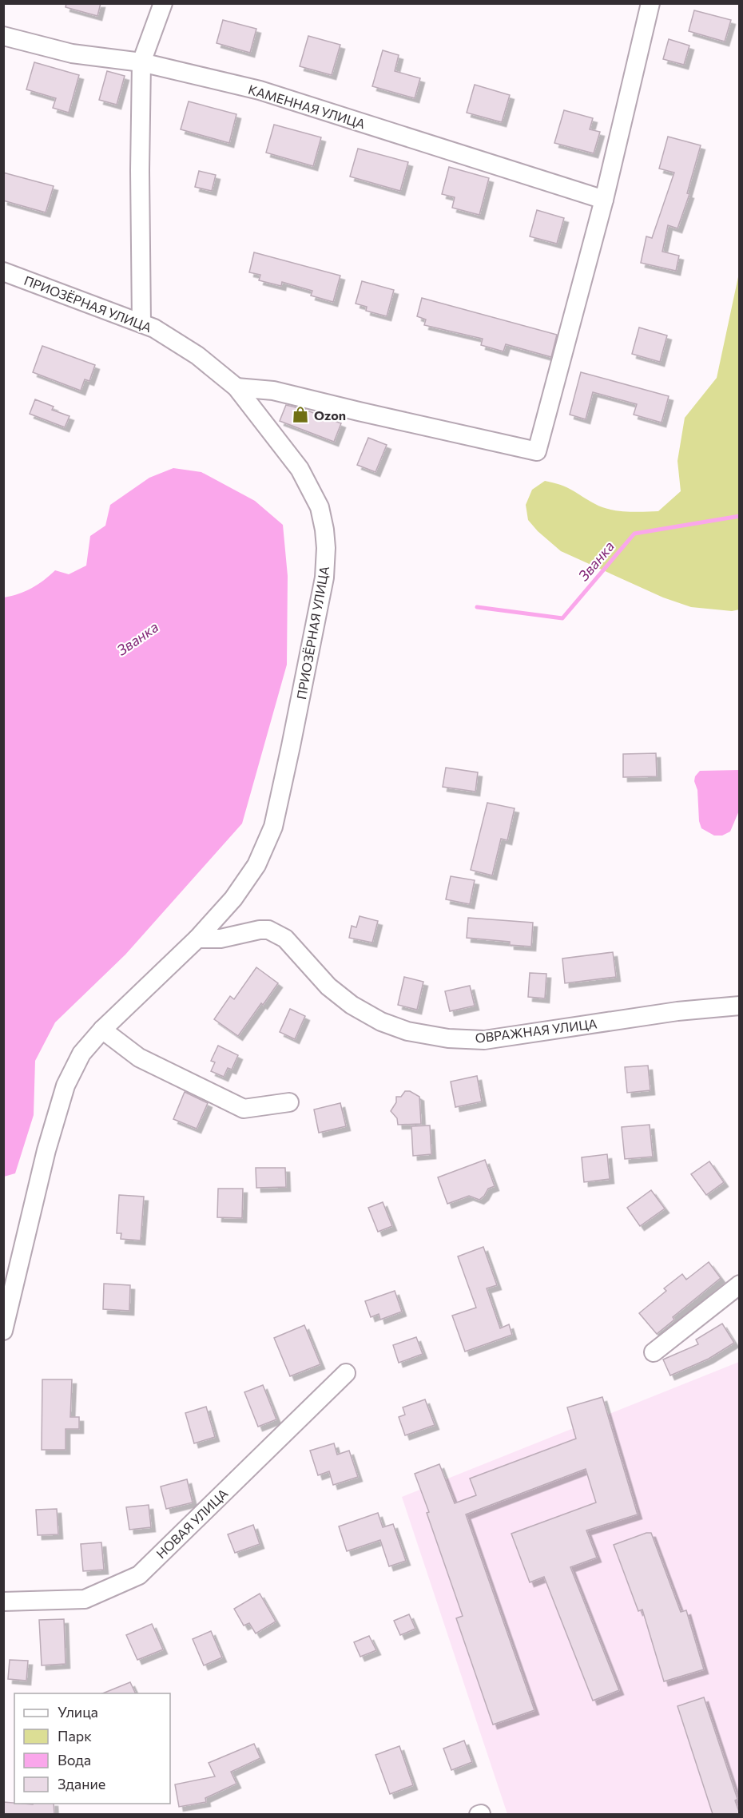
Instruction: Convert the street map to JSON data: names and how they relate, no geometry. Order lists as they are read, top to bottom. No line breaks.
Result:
{"streets":{"street":["КАМЕННАЯ УЛИЦА","ПРИОЗЁРНАЯ УЛИЦА","ОВРАЖНАЯ УЛИЦА","НОВАЯ УЛИЦА"]},"crossings":[["ПРИОЗЁРНАЯ УЛИЦА","ОВРАЖНАЯ УЛИЦА"]],"water":["Званка"],"places":{"shop":["Ozon"]},"legend":["Улица","Парк","Вода","Здание"]}
